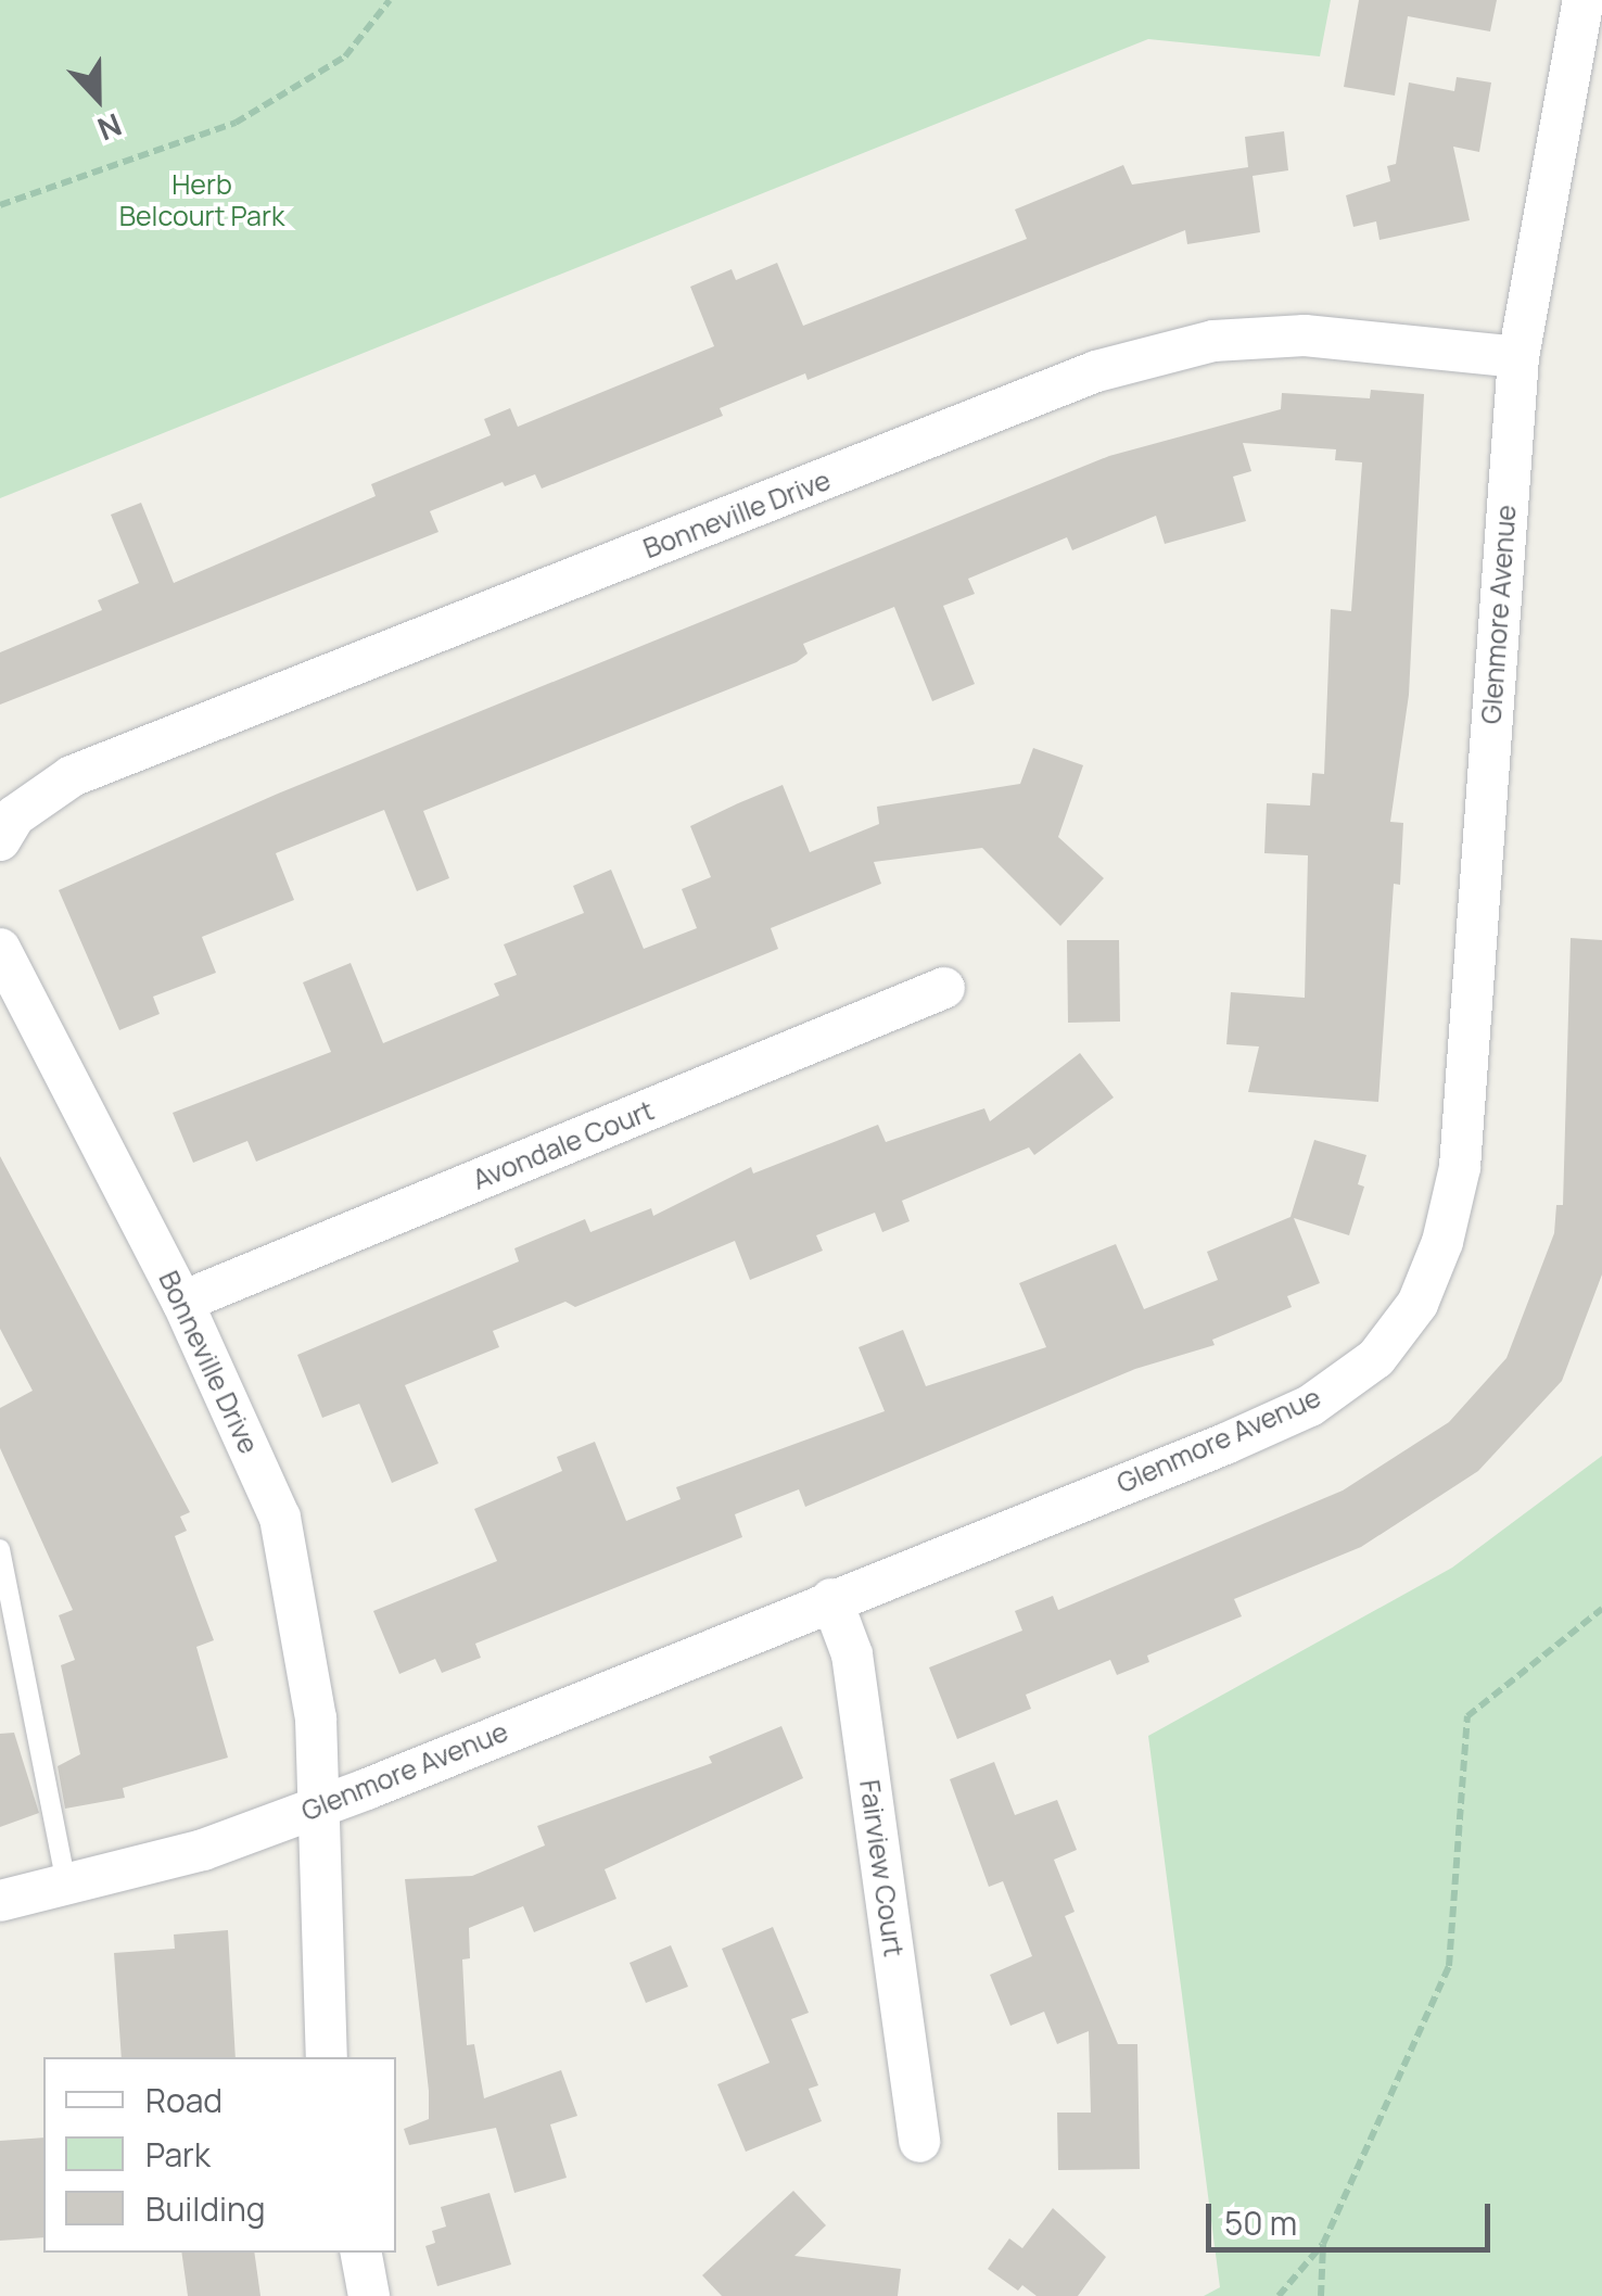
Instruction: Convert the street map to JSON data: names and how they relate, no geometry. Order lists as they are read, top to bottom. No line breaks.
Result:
{"streets":{"street":["Bonneville Drive","Glenmore Avenue","Avondale Court","Fairview Court"]},"crossings":[["Bonneville Drive","Glenmore Avenue"],["Bonneville Drive","Avondale Court"],["Glenmore Avenue","Fairview Court"]],"parks":["Herb Belcourt Park"],"legend":["Road","Park","Building"],"scale_bar":"50 m","north":"bottom"}
